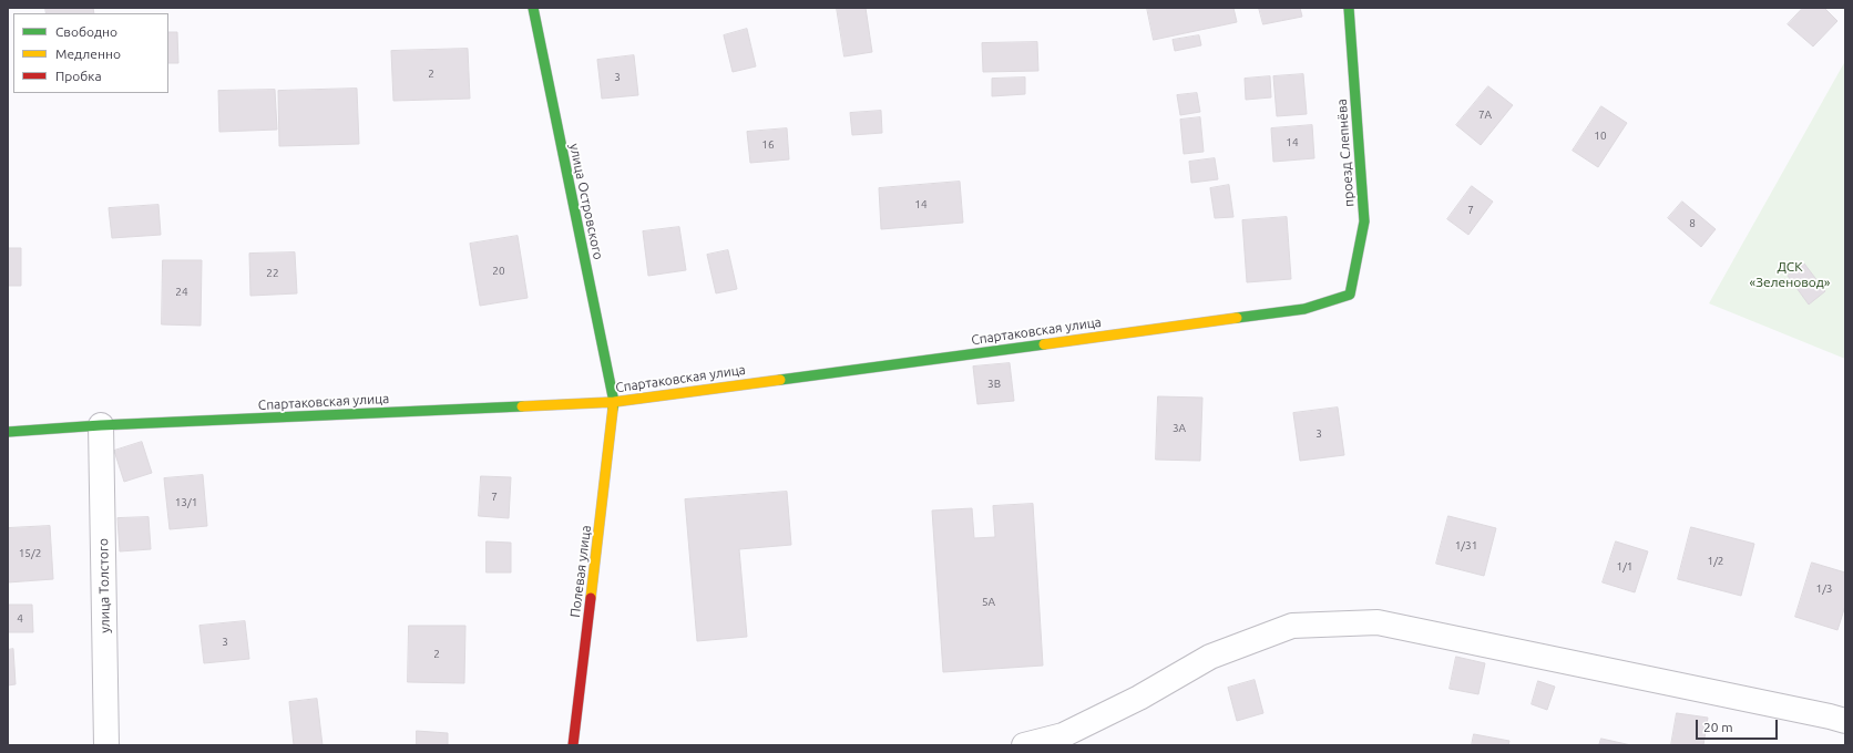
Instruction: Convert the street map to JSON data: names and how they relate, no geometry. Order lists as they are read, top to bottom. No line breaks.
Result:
{"streets":{"street":["проезд Слепнёва","улица Островского","Спартаковская улица","Полевая улица","улица Толстого"]},"crossings":[["проезд Слепнёва","Спартаковская улица"],["улица Островского","Спартаковская улица"],["улица Островского","Полевая улица"],["Спартаковская улица","Полевая улица"],["Спартаковская улица","улица Толстого"]],"parks":["ДСК «Зеленовод»"],"house_numbers":["2","3","7А","10","14","16","14","7","8","20","22","24","3В","3А","3","7","13/1","1/31","15/2","1/2","1/1","1/3","5А","4","3","2"],"legend":["Свободно","Медленно","Пробка"],"scale_bar":"20 m"}
